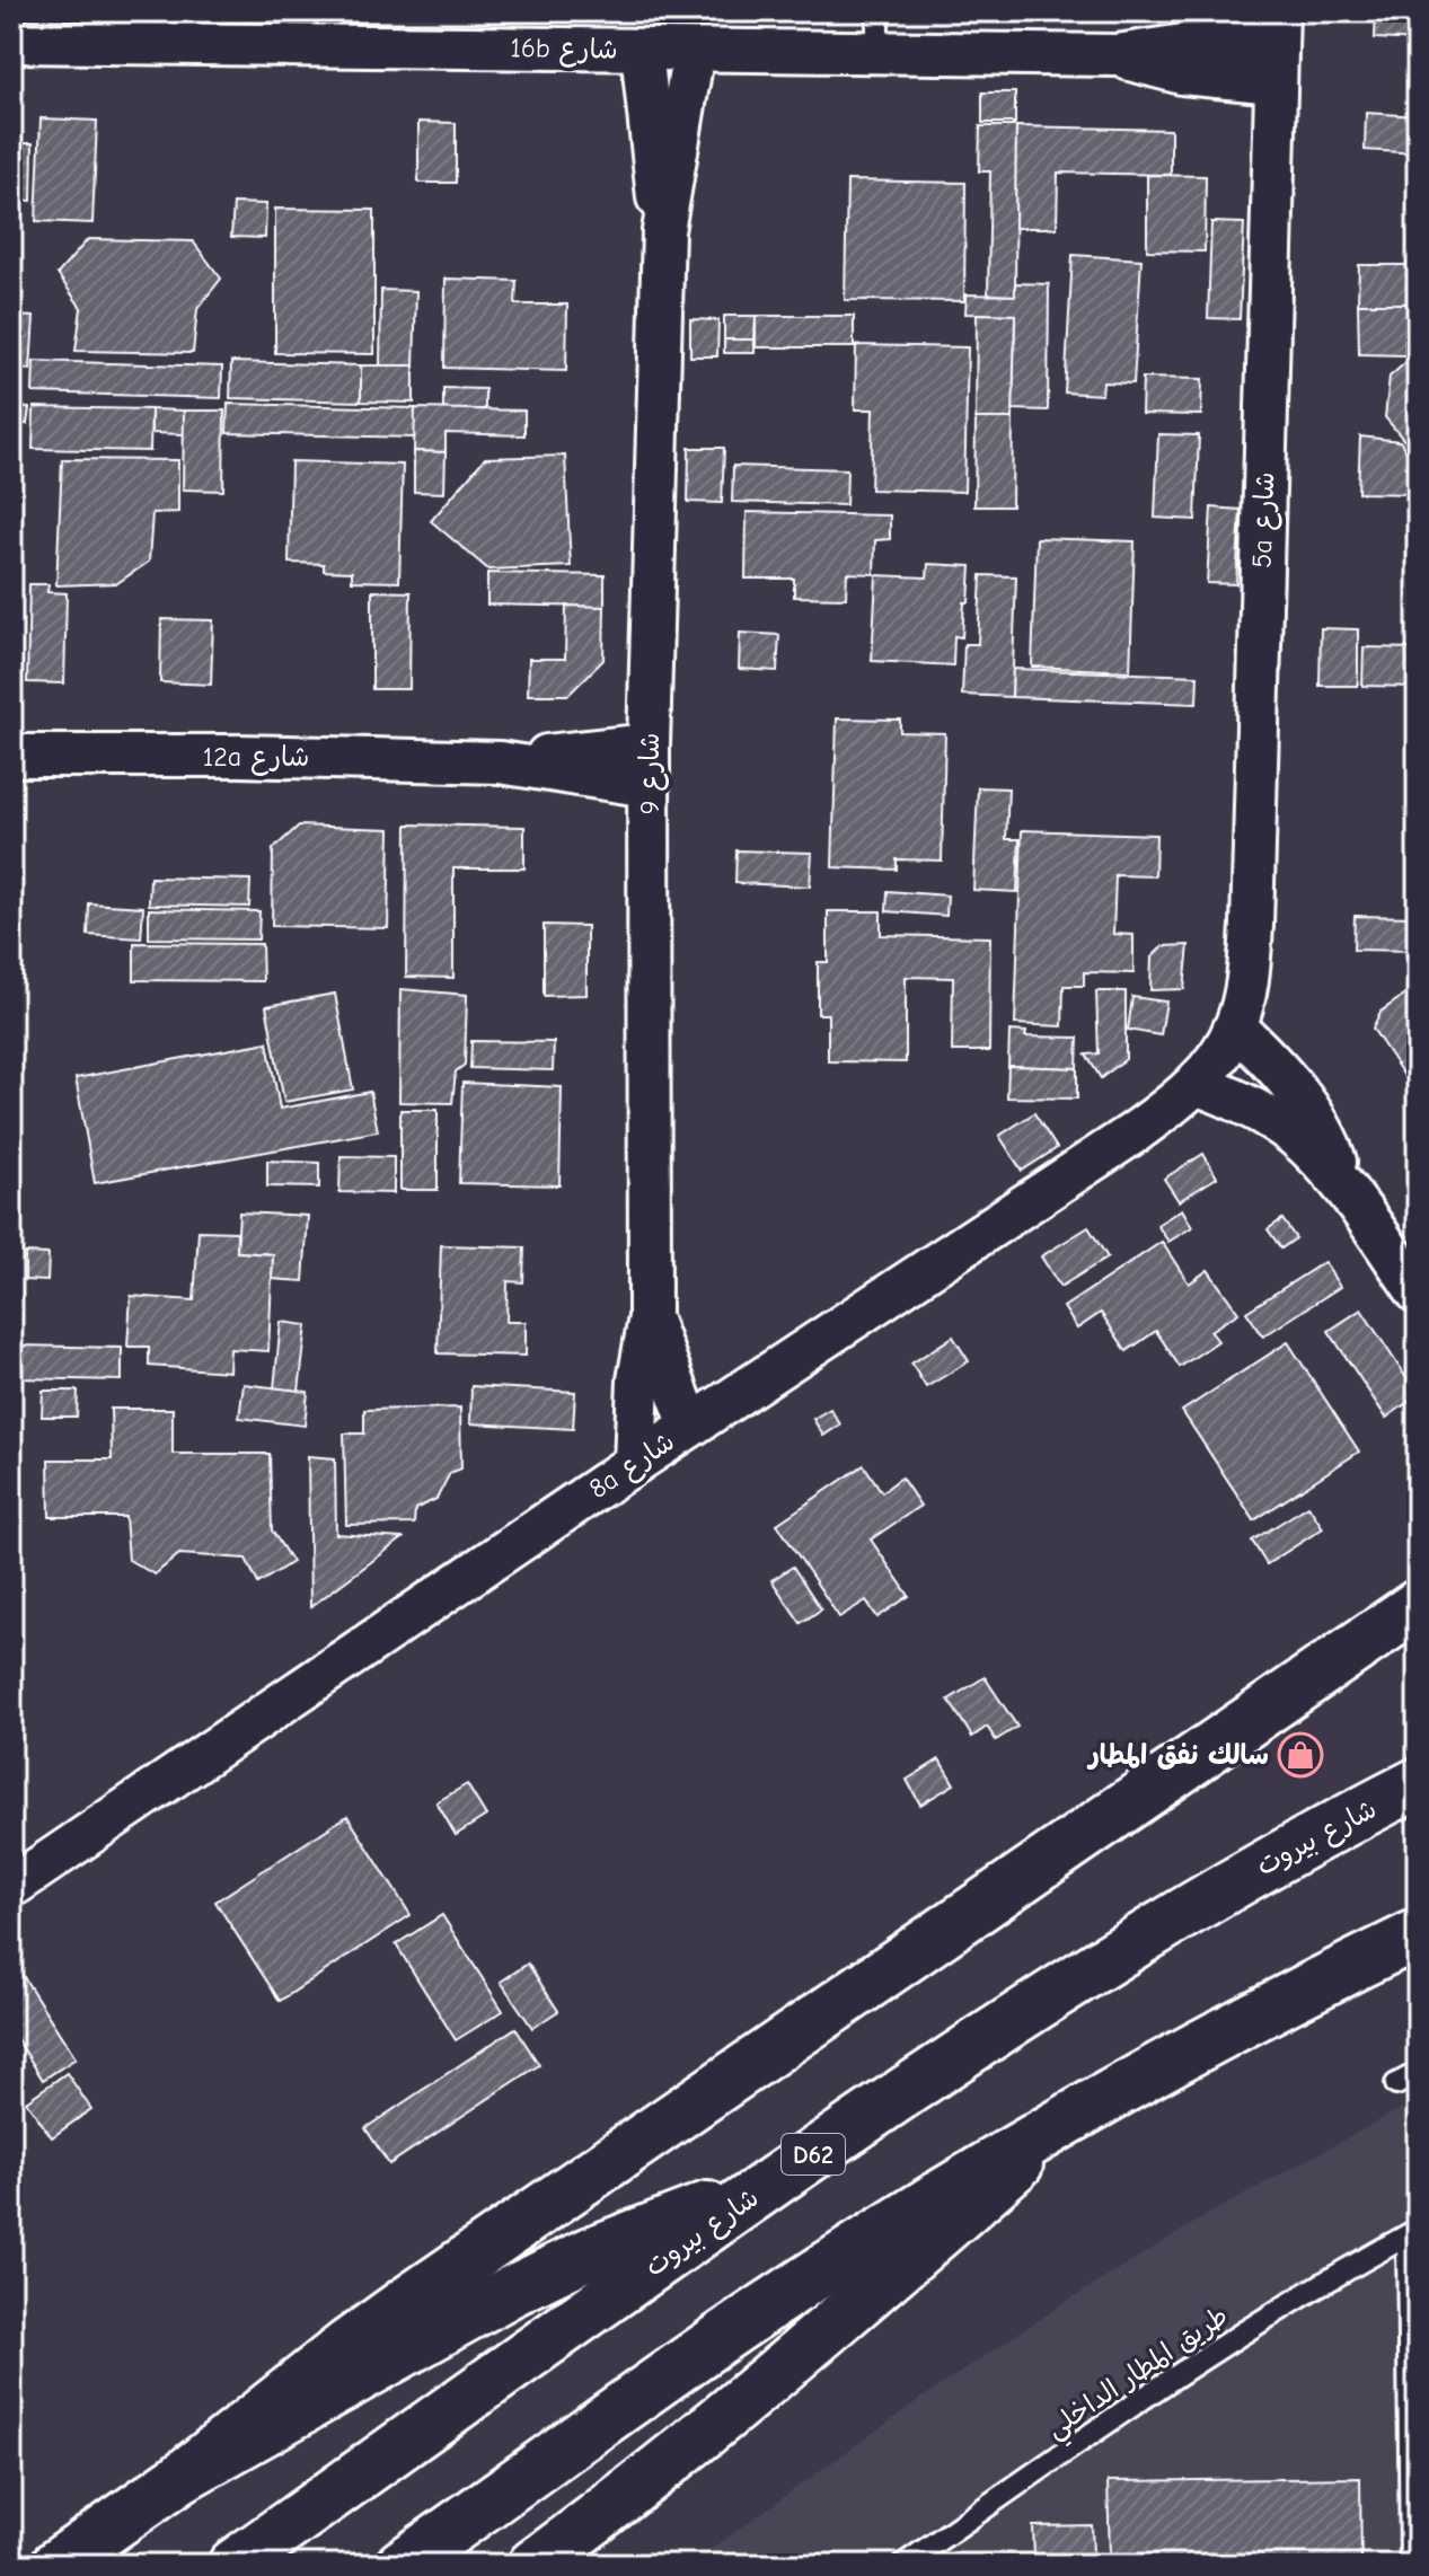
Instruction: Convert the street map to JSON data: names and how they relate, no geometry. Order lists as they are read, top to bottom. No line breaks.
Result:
{"streets":{"main road":["شارع بيروت","D62"],"street":["16b شارع","5a شارع","12a شارع","شارع 9","8a شارع"],"lane":["طريق المطار الداخلي"]},"crossings":[["16b شارع","5a شارع"],["16b شارع","شارع 9"],["5a شارع","8a شارع"],["12a شارع","شارع 9"],["شارع 9","8a شارع"]],"places":{"shop":["سالك نفق المطار"]}}
